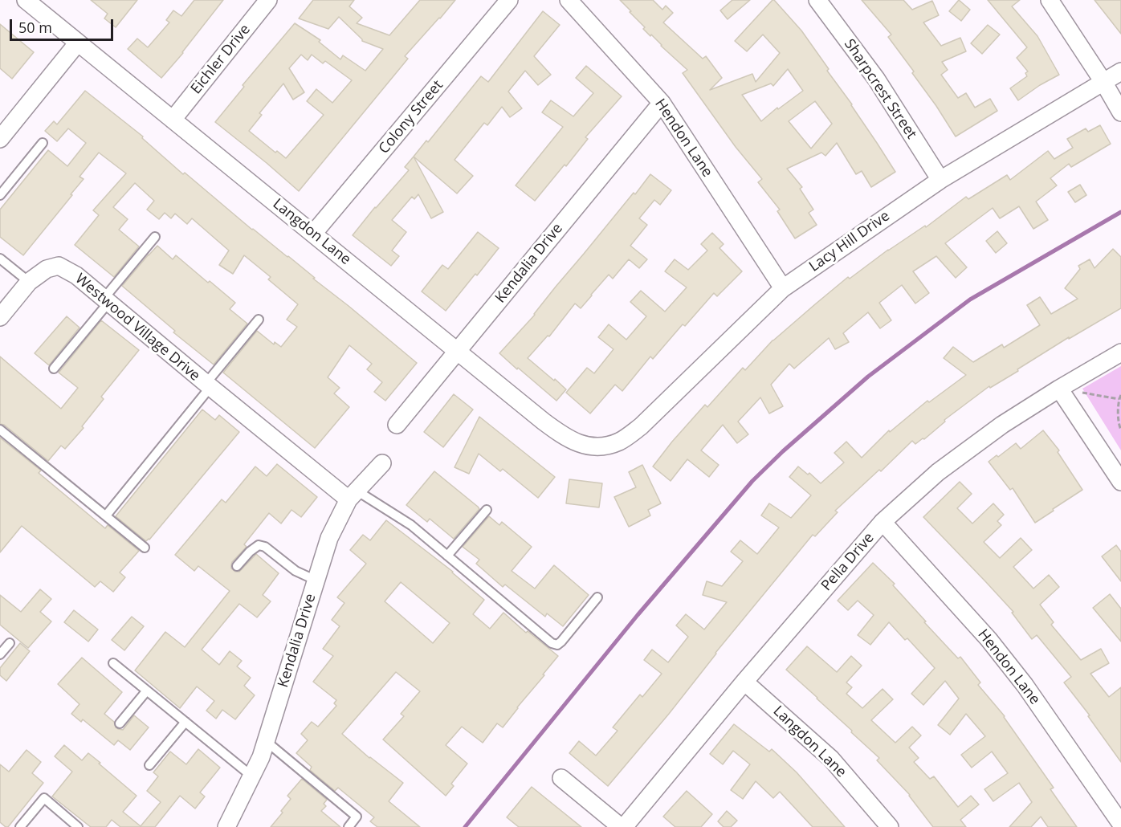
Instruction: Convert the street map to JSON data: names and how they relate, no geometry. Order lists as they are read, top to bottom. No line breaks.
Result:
{"streets":{"street":["Eichler Drive","Sharpcrest Street","Colony Street","Hendon Lane","Langdon Lane","Lacy Hill Drive","Kendalia Drive","Westwood Village Drive","Pella Drive"]},"crossings":[["Eichler Drive","Langdon Lane"],["Sharpcrest Street","Lacy Hill Drive"],["Colony Street","Langdon Lane"],["Hendon Lane","Lacy Hill Drive"],["Hendon Lane","Kendalia Drive"],["Hendon Lane","Pella Drive"],["Langdon Lane","Lacy Hill Drive"],["Langdon Lane","Kendalia Drive"],["Langdon Lane","Pella Drive"],["Kendalia Drive","Westwood Village Drive"]],"scale_bar":"50 m"}
